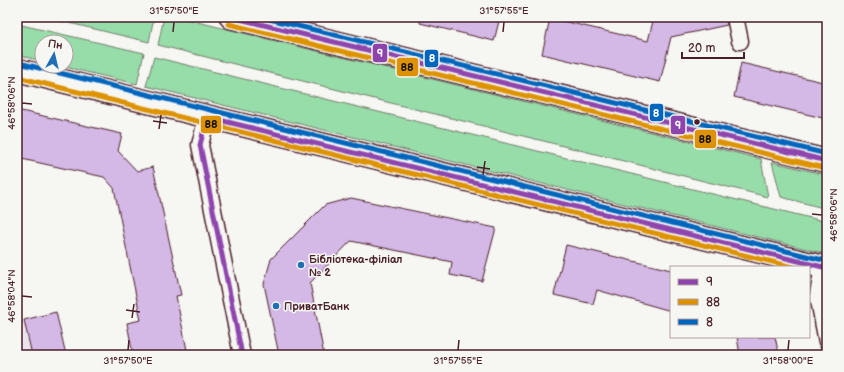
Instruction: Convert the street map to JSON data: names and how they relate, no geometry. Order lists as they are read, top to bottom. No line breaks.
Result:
{"places":["Бібліотека-філіал № 2","ПриватБанк"],"lines":["transit line 9","transit line 8","transit line 88"],"legend":["9","88","8"],"scale_bar":"20 m","north":"top","coordinates":["31°57'50\"E","31°57'55\"E","46°58'06\"N","46°58'04\"N","31°58'00\"E"]}
